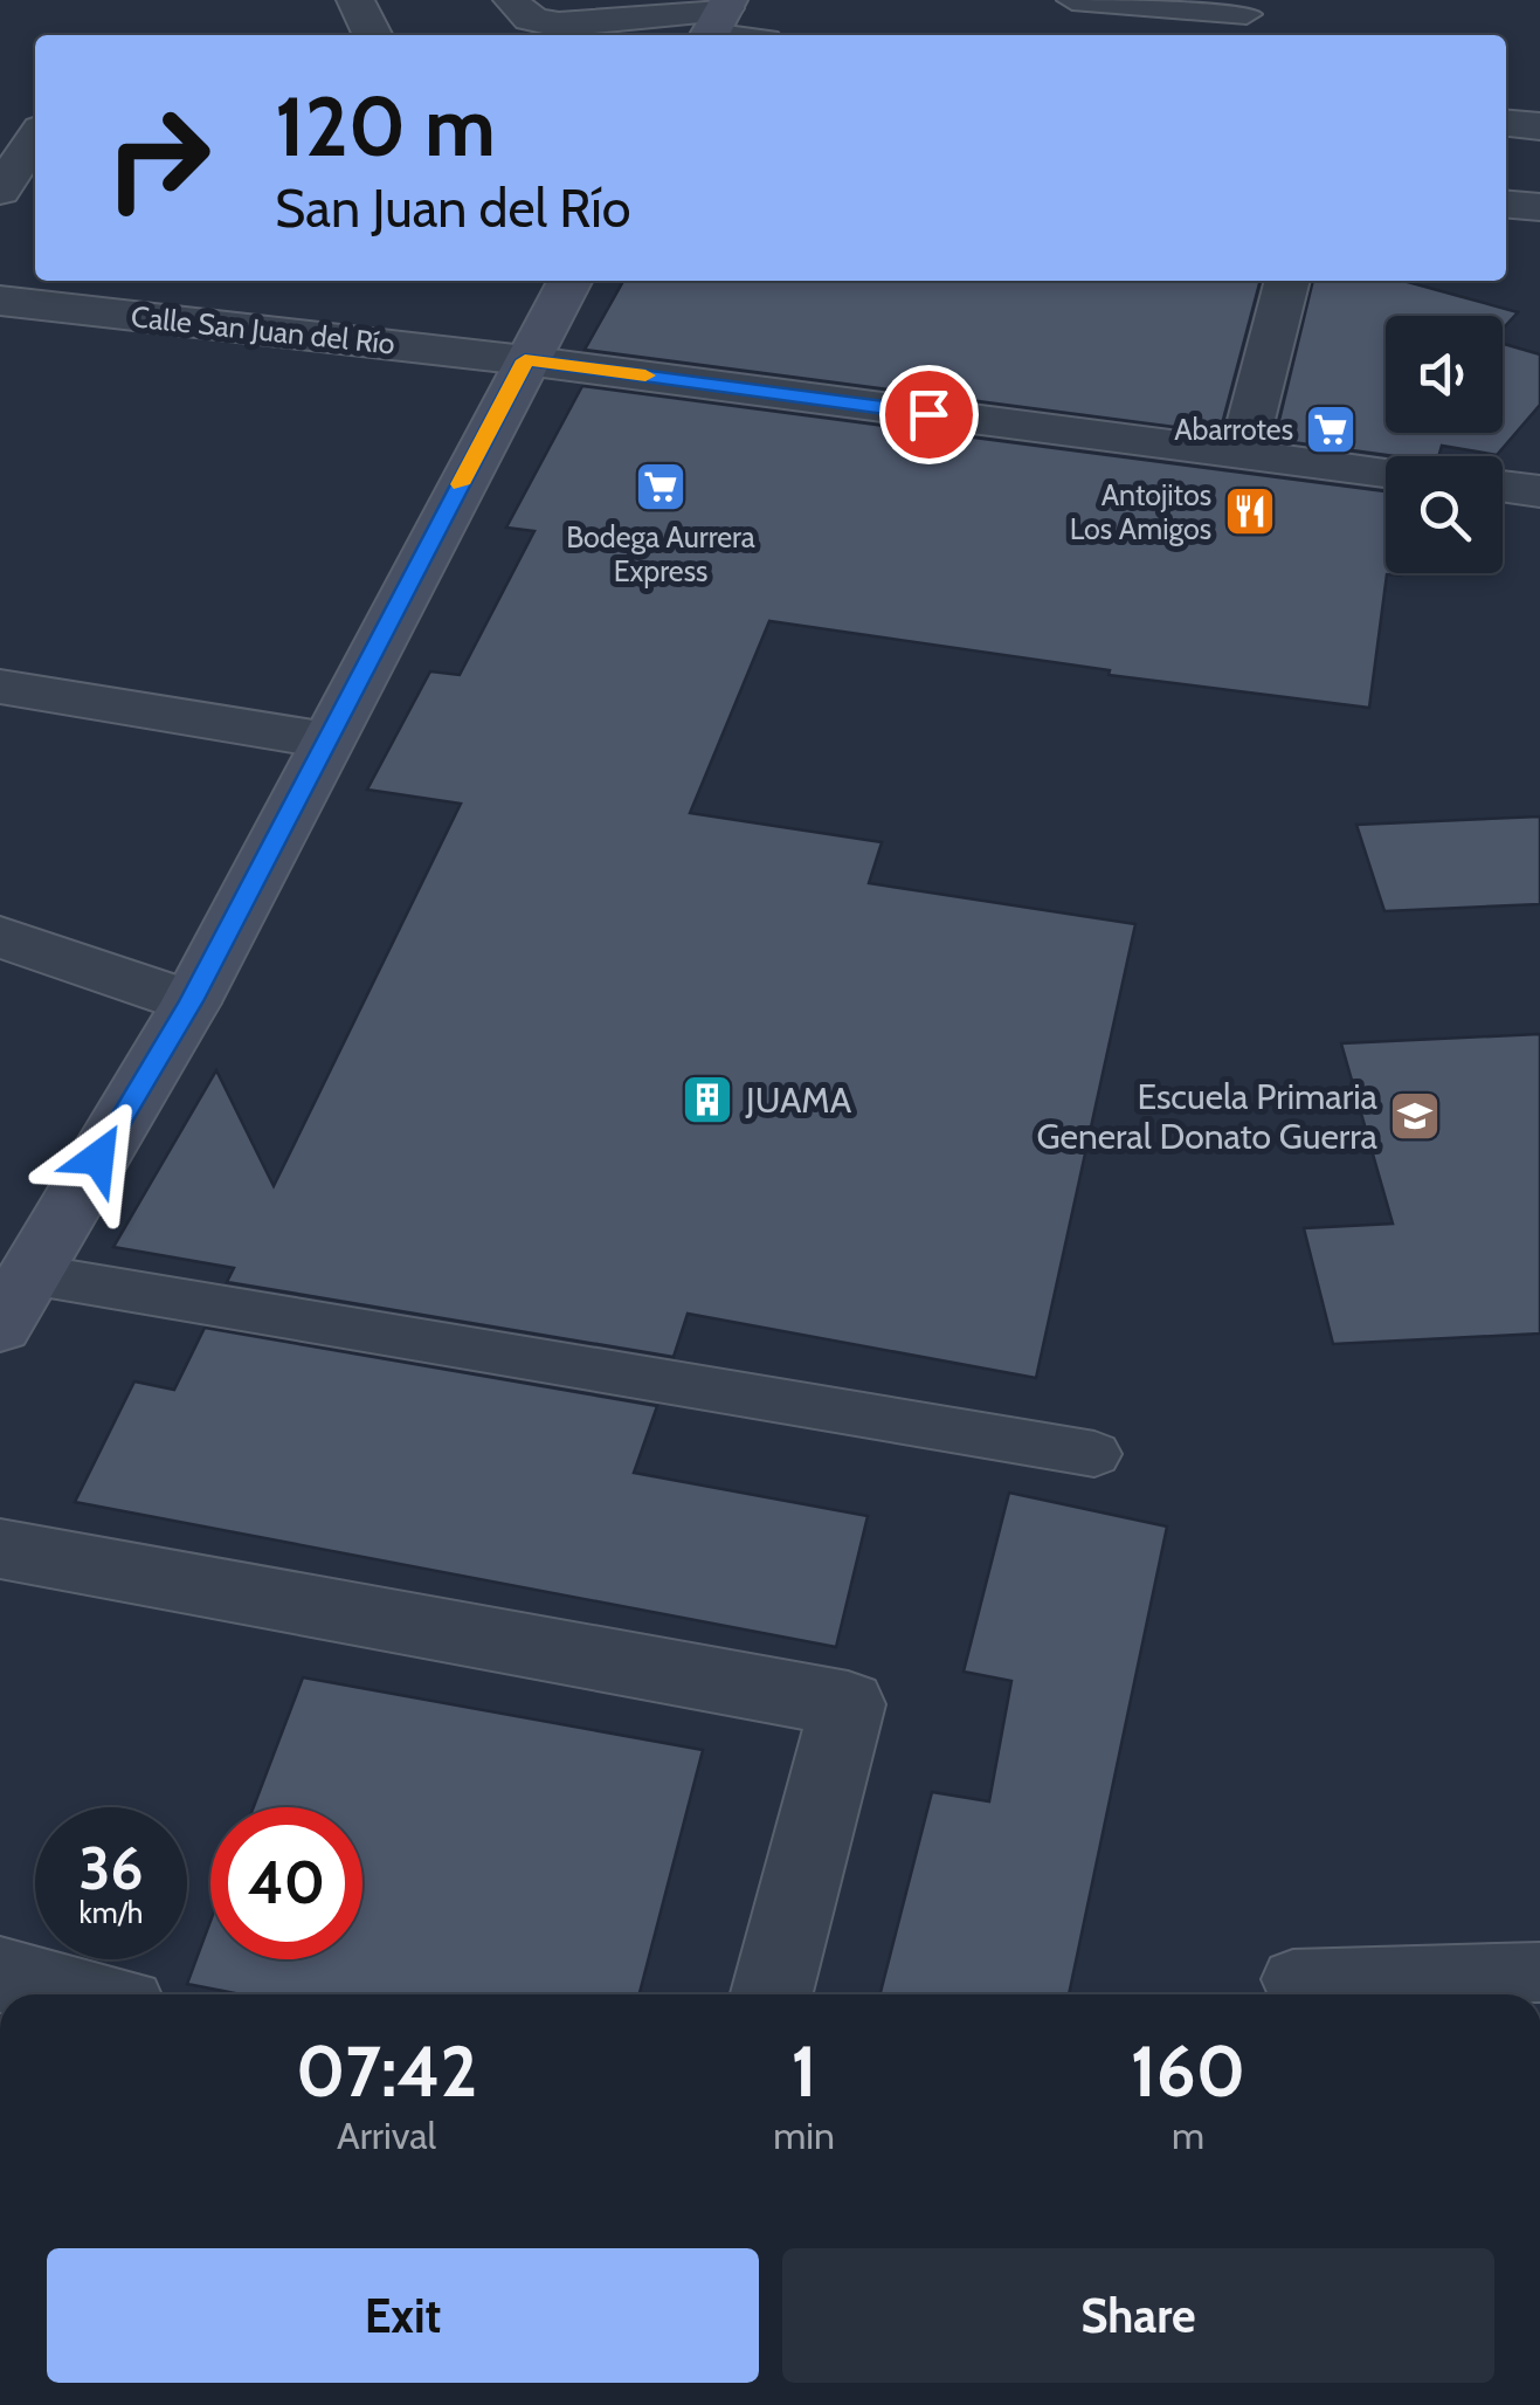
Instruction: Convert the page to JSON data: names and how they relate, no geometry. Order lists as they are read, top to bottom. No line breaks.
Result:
{"streets":{"street":["Calle San Juan del Río"]},"places":{"supermarket":["Abarrotes","Bodega Aurrera Express"],"restaurant":["Antojitos Los Amigos"],"building":["JUAMA"],"school or university":["Escuela Primaria General Donato Guerra"]},"page":{"turn":["120 m","San Juan del Río"],"speed":"36 km/h","limit":"40","eta":["07:42","Arrival","1","min","160","m"],"buttons":["Exit","Share"]}}
